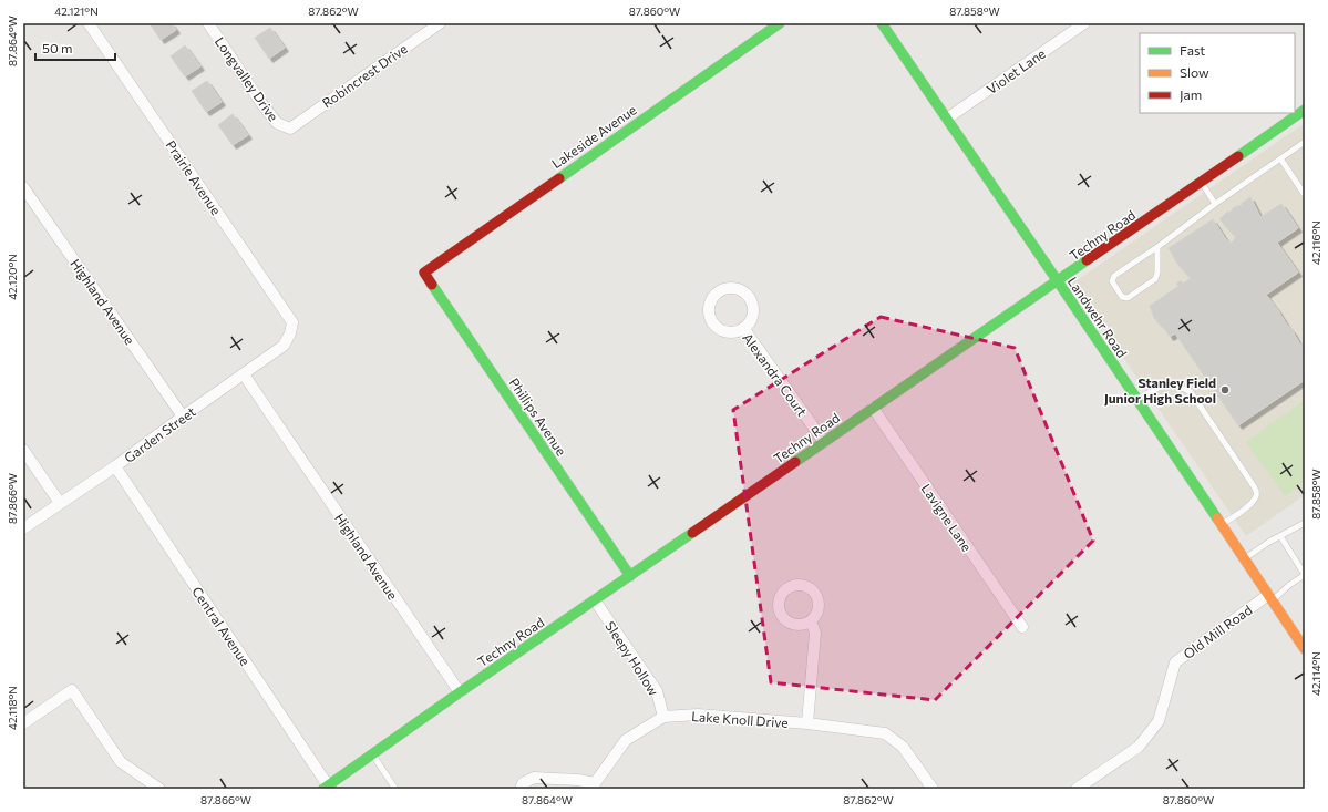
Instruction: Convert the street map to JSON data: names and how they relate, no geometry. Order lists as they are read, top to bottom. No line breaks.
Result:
{"streets":{"main road":["Lakeside Avenue","Techny Road","Landwehr Road","Phillips Avenue"],"street":["Violet Lane","Robincrest Drive","Longvalley Drive","Prairie Avenue","Highland Avenue","Alexandra Court","Garden Street","Lavigne Lane","Central Avenue","Old Mill Road","Sleepy Hollow","Lake Knoll Drive"]},"crossings":[["Violet Lane","Landwehr Road"],["Robincrest Drive","Longvalley Drive"],["Lakeside Avenue","Phillips Avenue"],["Prairie Avenue","Garden Street"],["Techny Road","Highland Avenue"],["Techny Road","Landwehr Road"],["Techny Road","Alexandra Court"],["Techny Road","Phillips Avenue"],["Techny Road","Lavigne Lane"],["Techny Road","Central Avenue"],["Techny Road","Sleepy Hollow"],["Highland Avenue","Garden Street"],["Landwehr Road","Old Mill Road"],["Garden Street","Central Avenue"],["Sleepy Hollow","Lake Knoll Drive"]],"places":["Stanley Field Junior High School"],"legend":["Fast","Slow","Jam"],"scale_bar":"50 m","coordinates":["42.121°N","87.862°W","87.860°W","87.858°W","87.864°W","42.116°N","42.120°N","87.866°W","42.114°N","42.118°N"]}
